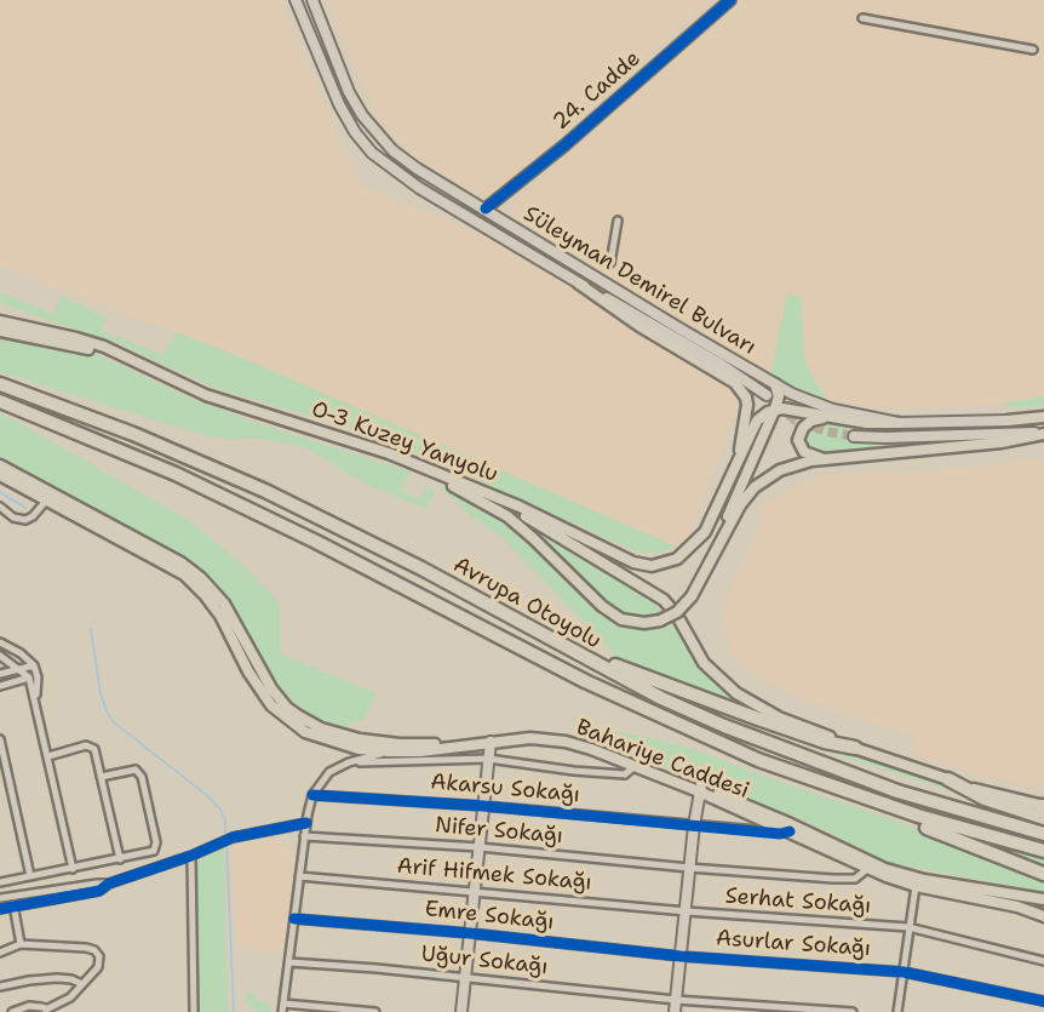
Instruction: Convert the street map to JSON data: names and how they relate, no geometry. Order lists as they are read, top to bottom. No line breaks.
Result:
{"streets":{"highway":["Avrupa Otoyolu"],"main road":["24. Cadde","Süleyman Demirel Bulvarı","O-3 Kuzey Yanyolu","Bahariye Caddesi"],"street":["Akarsu Sokağı","Nifer Sokağı","Arif Hifmek Sokağı","Serhat Sokağı","Emre Sokağı","Asurlar Sokağı","Uğur Sokağı"]},"crossings":[["24. Cadde","Süleyman Demirel Bulvarı"],["Bahariye Caddesi","Akarsu Sokağı"],["Bahariye Caddesi","Nifer Sokağı"],["Arif Hifmek Sokağı","Serhat Sokağı"],["Emre Sokağı","Asurlar Sokağı"]]}
